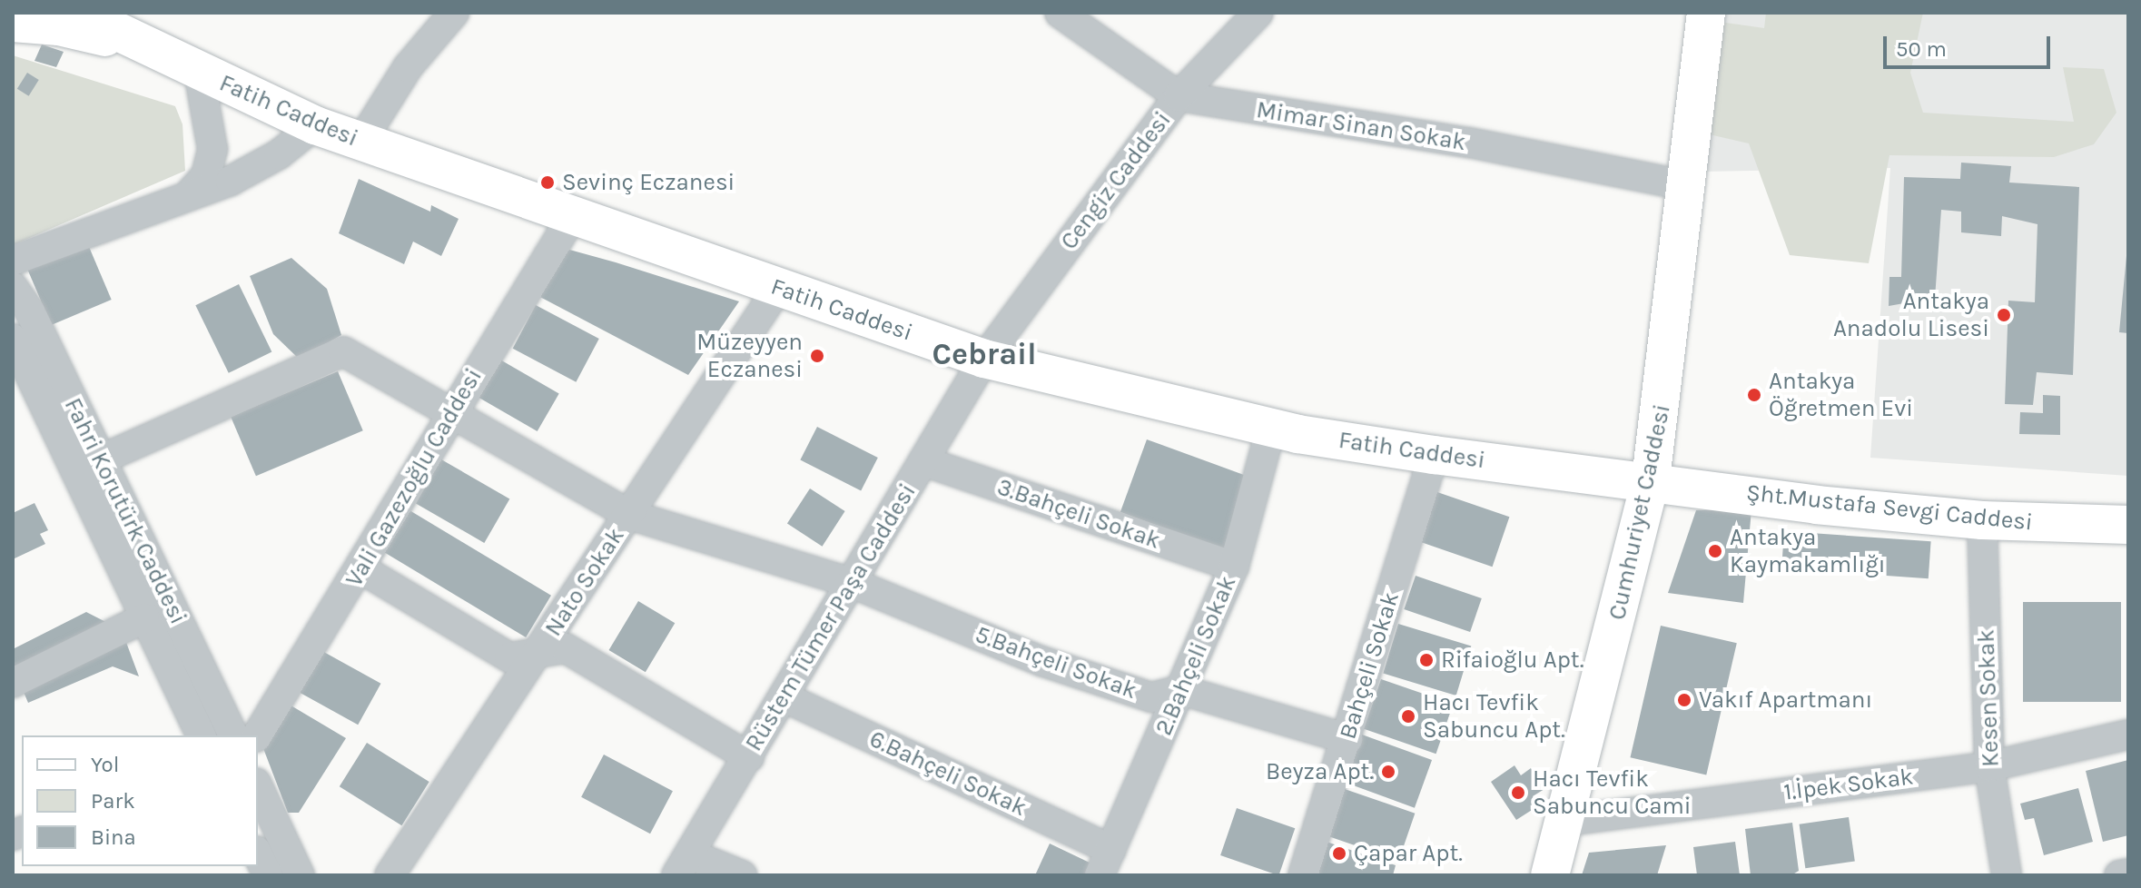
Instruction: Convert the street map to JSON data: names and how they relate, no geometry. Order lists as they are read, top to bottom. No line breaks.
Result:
{"streets":{"main road":["Fatih Caddesi","Şht.Mustafa Sevgi Caddesi","Cumhuriyet Caddesi"],"street":["Mimar Sinan Sokak","Cengiz Caddesi","Vali Gazezoğlu Caddesi","Fahri Korutürk Caddesi","3.Bahçeli Sokak","Nato Sokak","Rüstem Tümer Paşa Caddesi","2.Bahçeli Sokak","5.Bahçeli Sokak","Bahçeli Sokak","Kesen Sokak","6.Bahçeli Sokak","1.İpek Sokak"]},"crossings":[["Fatih Caddesi","Cengiz Caddesi"],["Fatih Caddesi","Vali Gazezoğlu Caddesi"],["Fatih Caddesi","Şht.Mustafa Sevgi Caddesi"],["Fatih Caddesi","Cumhuriyet Caddesi"],["Fatih Caddesi","Nato Sokak"],["Fatih Caddesi","Rüstem Tümer Paşa Caddesi"],["Fatih Caddesi","2.Bahçeli Sokak"],["Fatih Caddesi","Bahçeli Sokak"],["Mimar Sinan Sokak","Cengiz Caddesi"],["Mimar Sinan Sokak","Cumhuriyet Caddesi"],["Cengiz Caddesi","Rüstem Tümer Paşa Caddesi"],["Vali Gazezoğlu Caddesi","5.Bahçeli Sokak"],["Şht.Mustafa Sevgi Caddesi","Cumhuriyet Caddesi"],["Şht.Mustafa Sevgi Caddesi","Kesen Sokak"],["Fahri Korutürk Caddesi","5.Bahçeli Sokak"],["Cumhuriyet Caddesi","1.İpek Sokak"],["3.Bahçeli Sokak","Rüstem Tümer Paşa Caddesi"],["3.Bahçeli Sokak","2.Bahçeli Sokak"],["Nato Sokak","5.Bahçeli Sokak"],["Rüstem Tümer Paşa Caddesi","5.Bahçeli Sokak"],["Rüstem Tümer Paşa Caddesi","6.Bahçeli Sokak"],["2.Bahçeli Sokak","5.Bahçeli Sokak"],["2.Bahçeli Sokak","6.Bahçeli Sokak"],["5.Bahçeli Sokak","Bahçeli Sokak"],["Kesen Sokak","1.İpek Sokak"]],"districts":["Cebrail"],"places":["Sevinç Eczanesi","Antakya Anadolu Lisesi","Müzeyyen Eczanesi","Antakya Öğretmen Evi","Antakya Kaymakamlığı","Rifaioğlu Apt.","Vakıf Apartmanı","Hacı Tevfik Sabuncu Apt.","Beyza Apt.","Hacı Tevfik Sabuncu Cami","Çapar Apt."],"legend":["Yol","Park","Bina"],"scale_bar":"50 m"}
